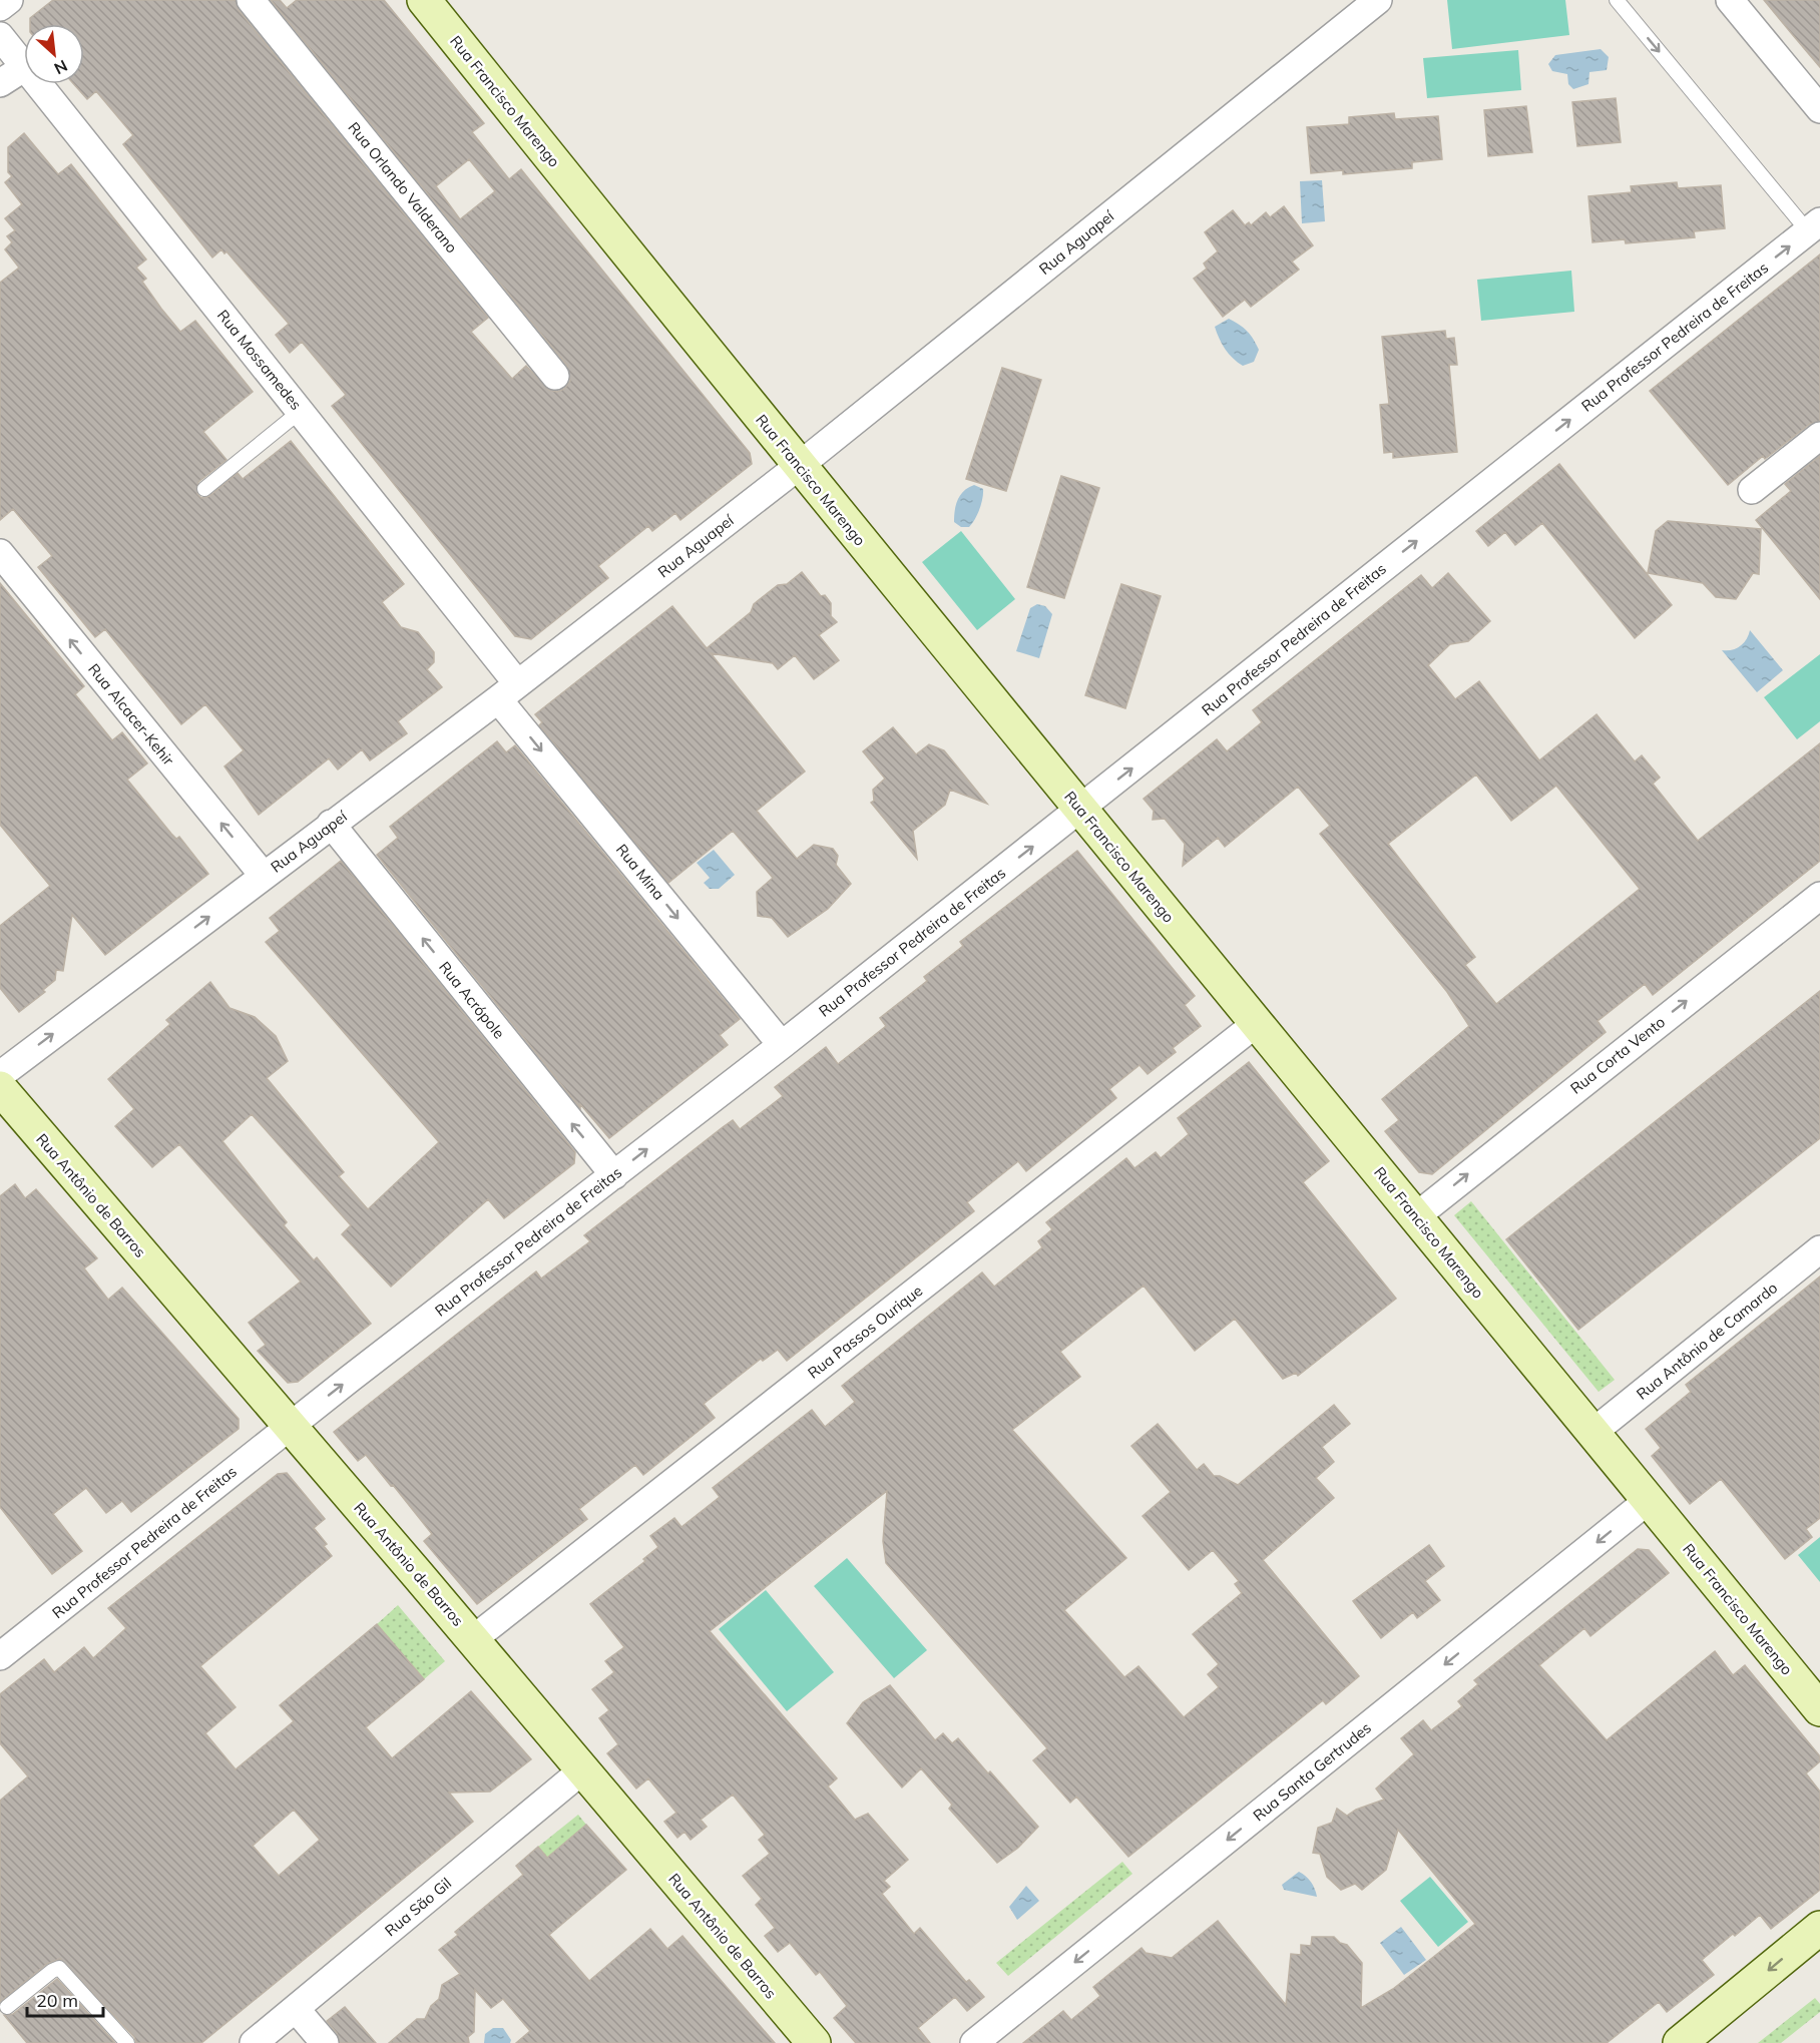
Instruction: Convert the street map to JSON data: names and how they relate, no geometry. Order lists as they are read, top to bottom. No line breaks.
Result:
{"streets":{"street":["Rua Francisco Marengo","Rua Orlando Valderano","Rua Aguapeí","Rua Professor Pedreira de Freitas","Rua Mossamedes","Rua Alcacer-Kehir","Rua Mina","Rua Acrópole","Rua Corta Vento","Rua Antônio de Barros","Rua Passos Ourique","Rua Antônio de Camardo","Rua Santa Gertrudes","Rua São Gil"]},"crossings":[["Rua Francisco Marengo","Rua Aguapeí"],["Rua Francisco Marengo","Rua Professor Pedreira de Freitas"],["Rua Francisco Marengo","Rua Corta Vento"],["Rua Francisco Marengo","Rua Passos Ourique"],["Rua Francisco Marengo","Rua Antônio de Camardo"],["Rua Francisco Marengo","Rua Santa Gertrudes"],["Rua Aguapeí","Rua Mossamedes"],["Rua Aguapeí","Rua Alcacer-Kehir"],["Rua Aguapeí","Rua Mina"],["Rua Aguapeí","Rua Acrópole"],["Rua Professor Pedreira de Freitas","Rua Mina"],["Rua Professor Pedreira de Freitas","Rua Acrópole"],["Rua Professor Pedreira de Freitas","Rua Antônio de Barros"],["Rua Mossamedes","Rua Mina"],["Rua Antônio de Barros","Rua Passos Ourique"],["Rua Antônio de Barros","Rua São Gil"]],"one_way":["Rua Professor Pedreira de Freitas","Rua Alcacer-Kehir","Rua Mina","Rua Acrópole","Rua Corta Vento","Rua Santa Gertrudes"],"scale_bar":"20 m","north":"bottom right"}
